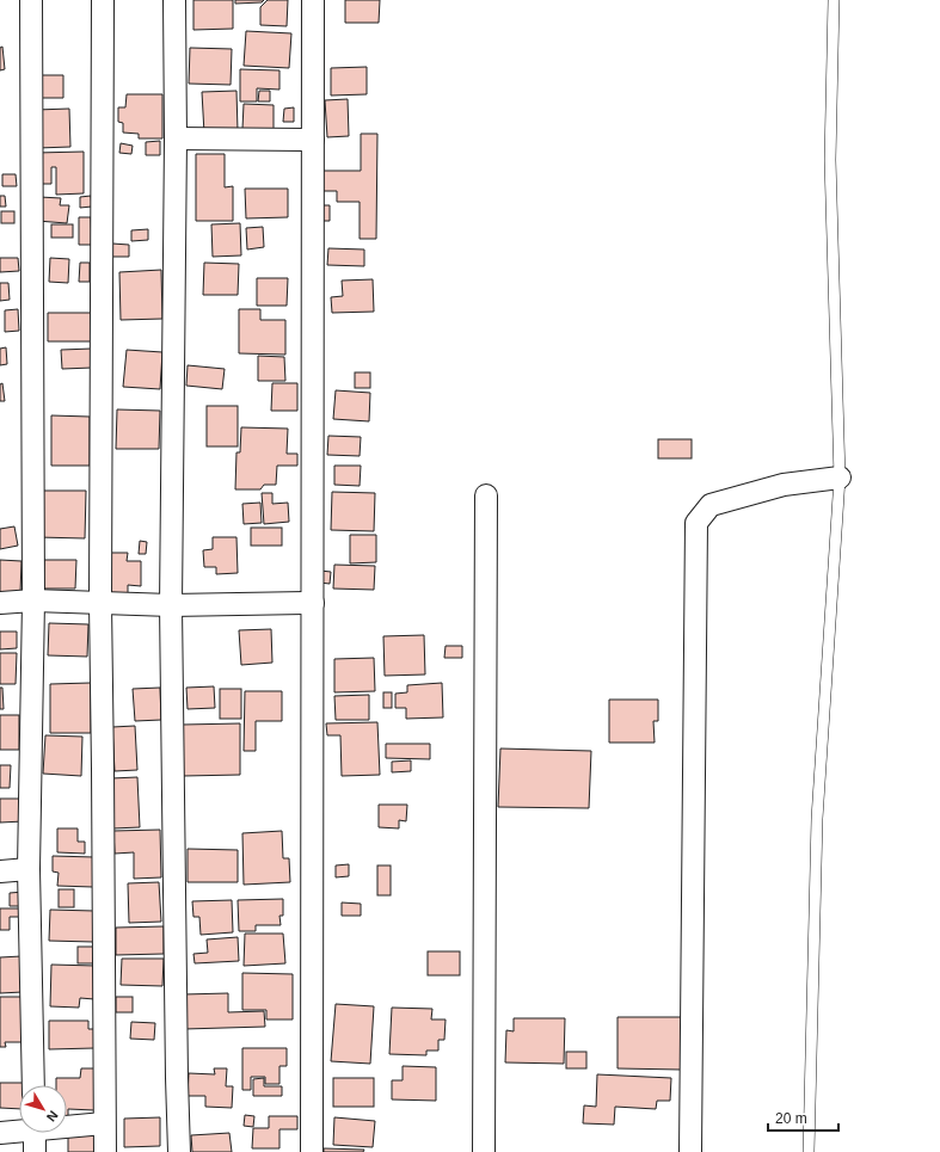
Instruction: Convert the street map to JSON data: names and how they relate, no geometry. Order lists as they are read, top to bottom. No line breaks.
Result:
{"scale_bar":"20 m","north":"bottom right"}
